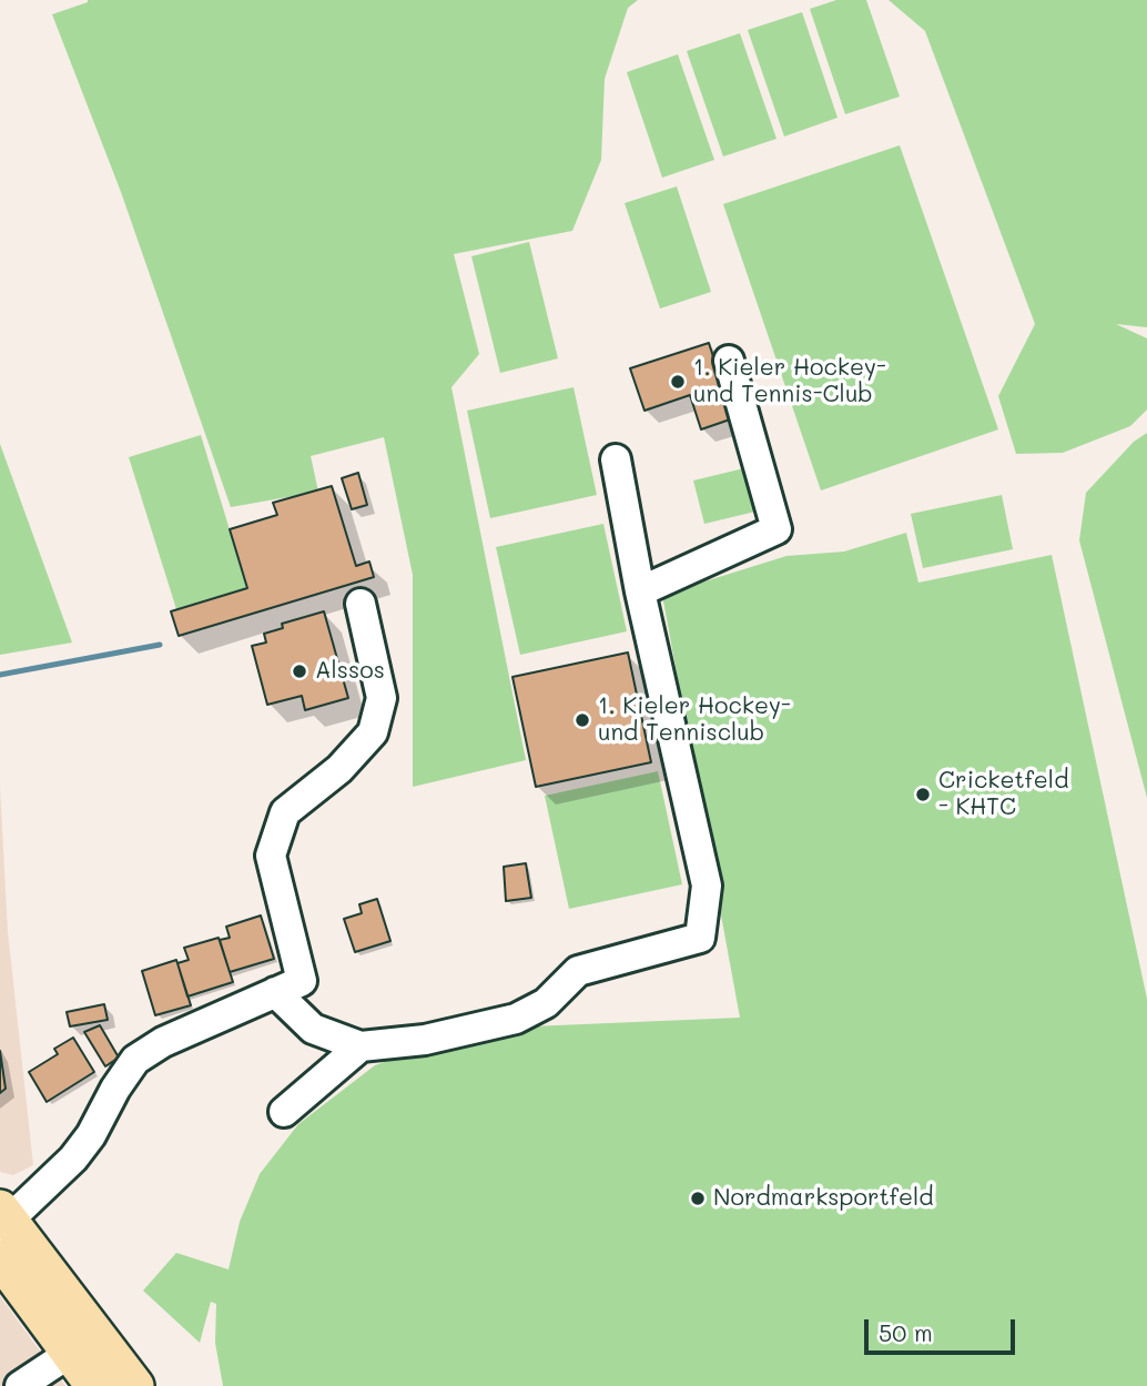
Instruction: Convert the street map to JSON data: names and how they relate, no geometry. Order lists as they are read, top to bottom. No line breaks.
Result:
{"places":["1. Kieler Hockey- und Tennis-Club","Alssos","1. Kieler Hockey- und Tennisclub","Cricketfeld - KHTC","Nordmarksportfeld"],"scale_bar":"50 m"}
